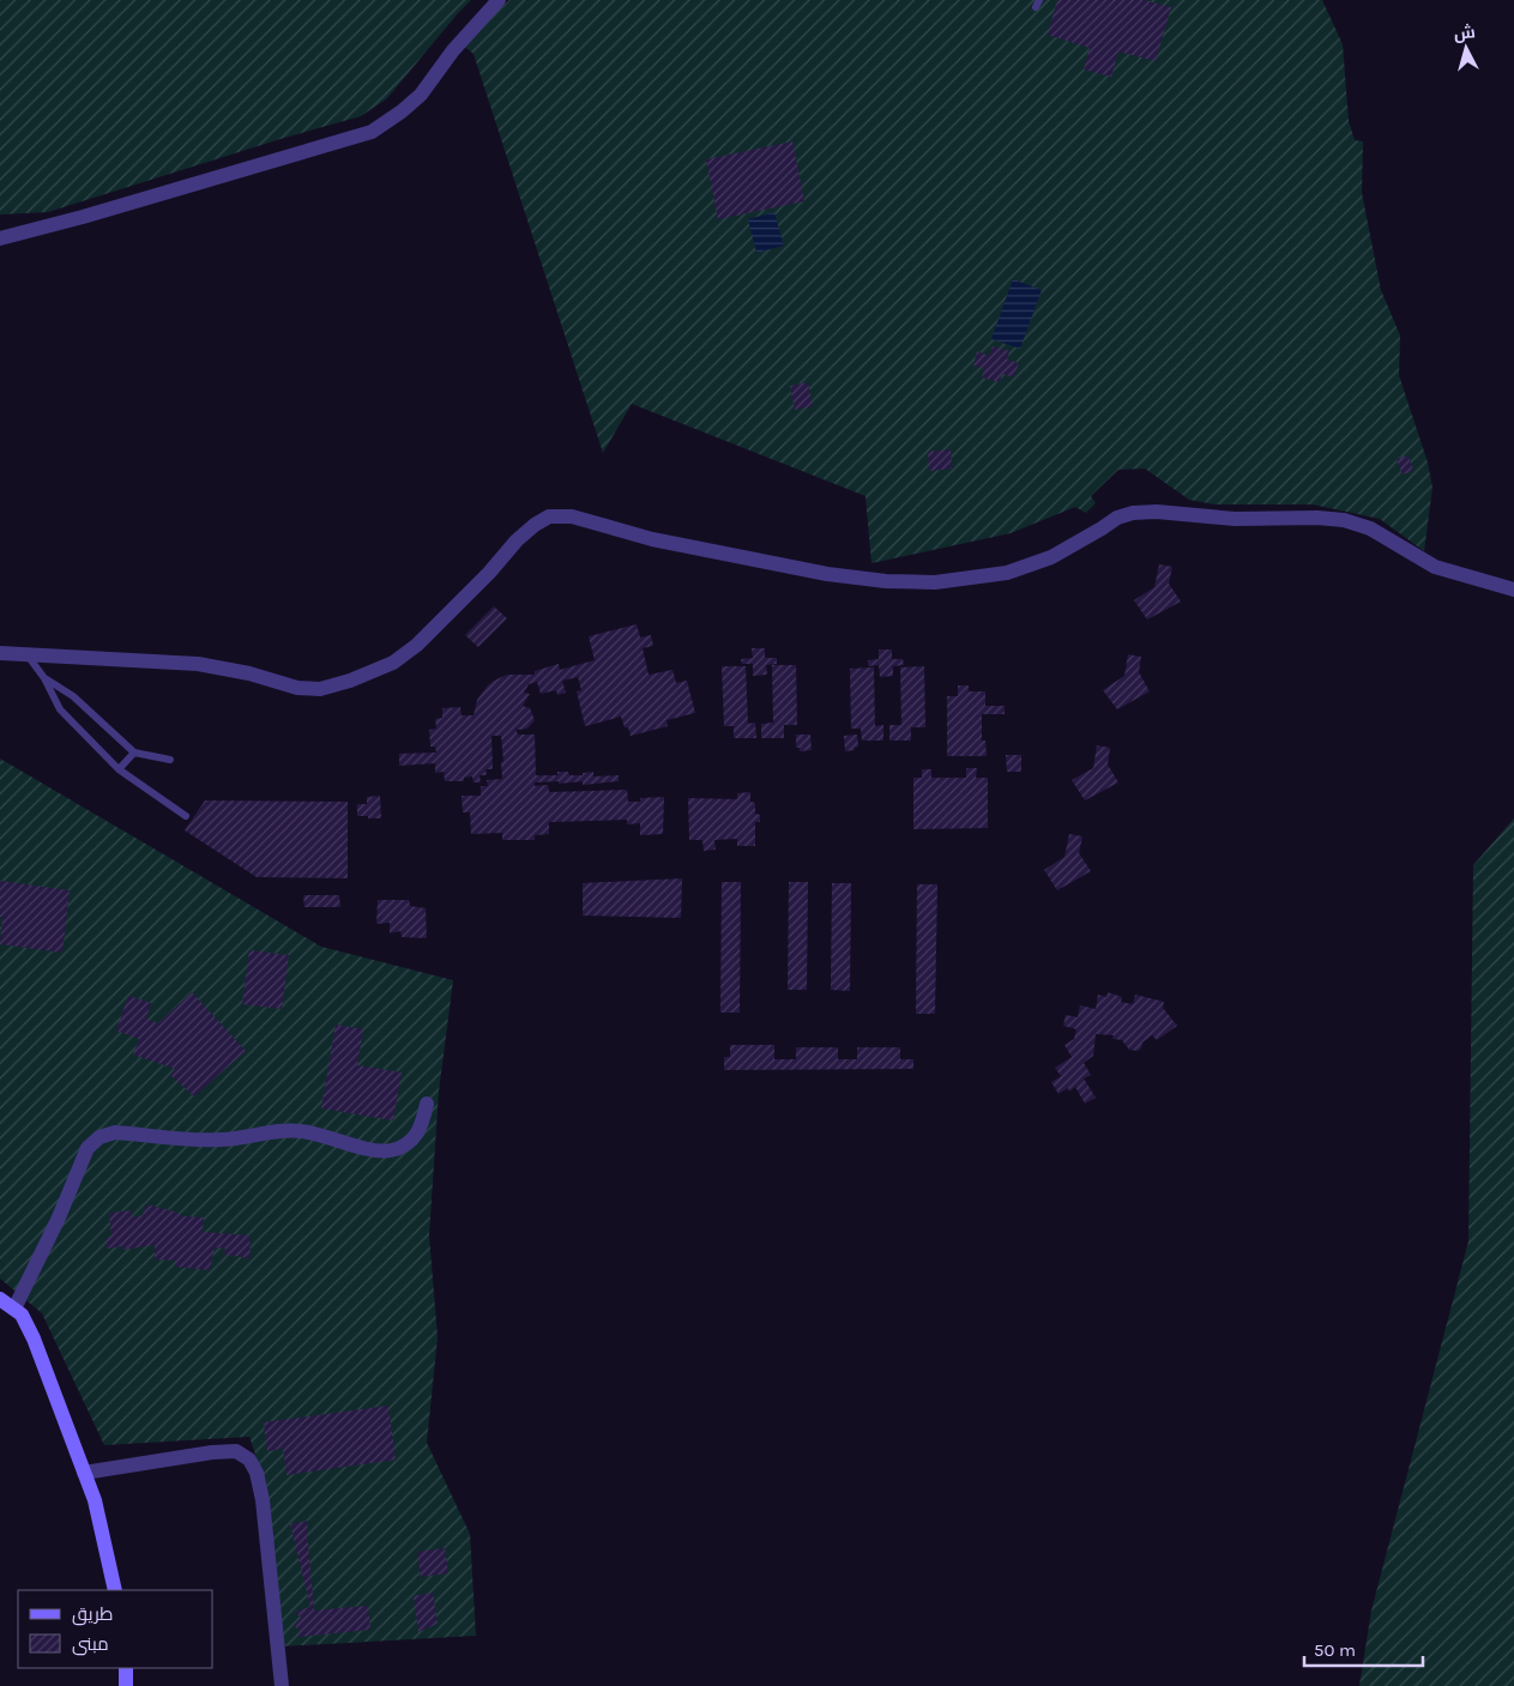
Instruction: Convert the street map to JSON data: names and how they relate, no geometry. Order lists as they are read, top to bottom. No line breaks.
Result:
{"legend":["طريق","مبنى"],"scale_bar":"50 m","north":"top"}
